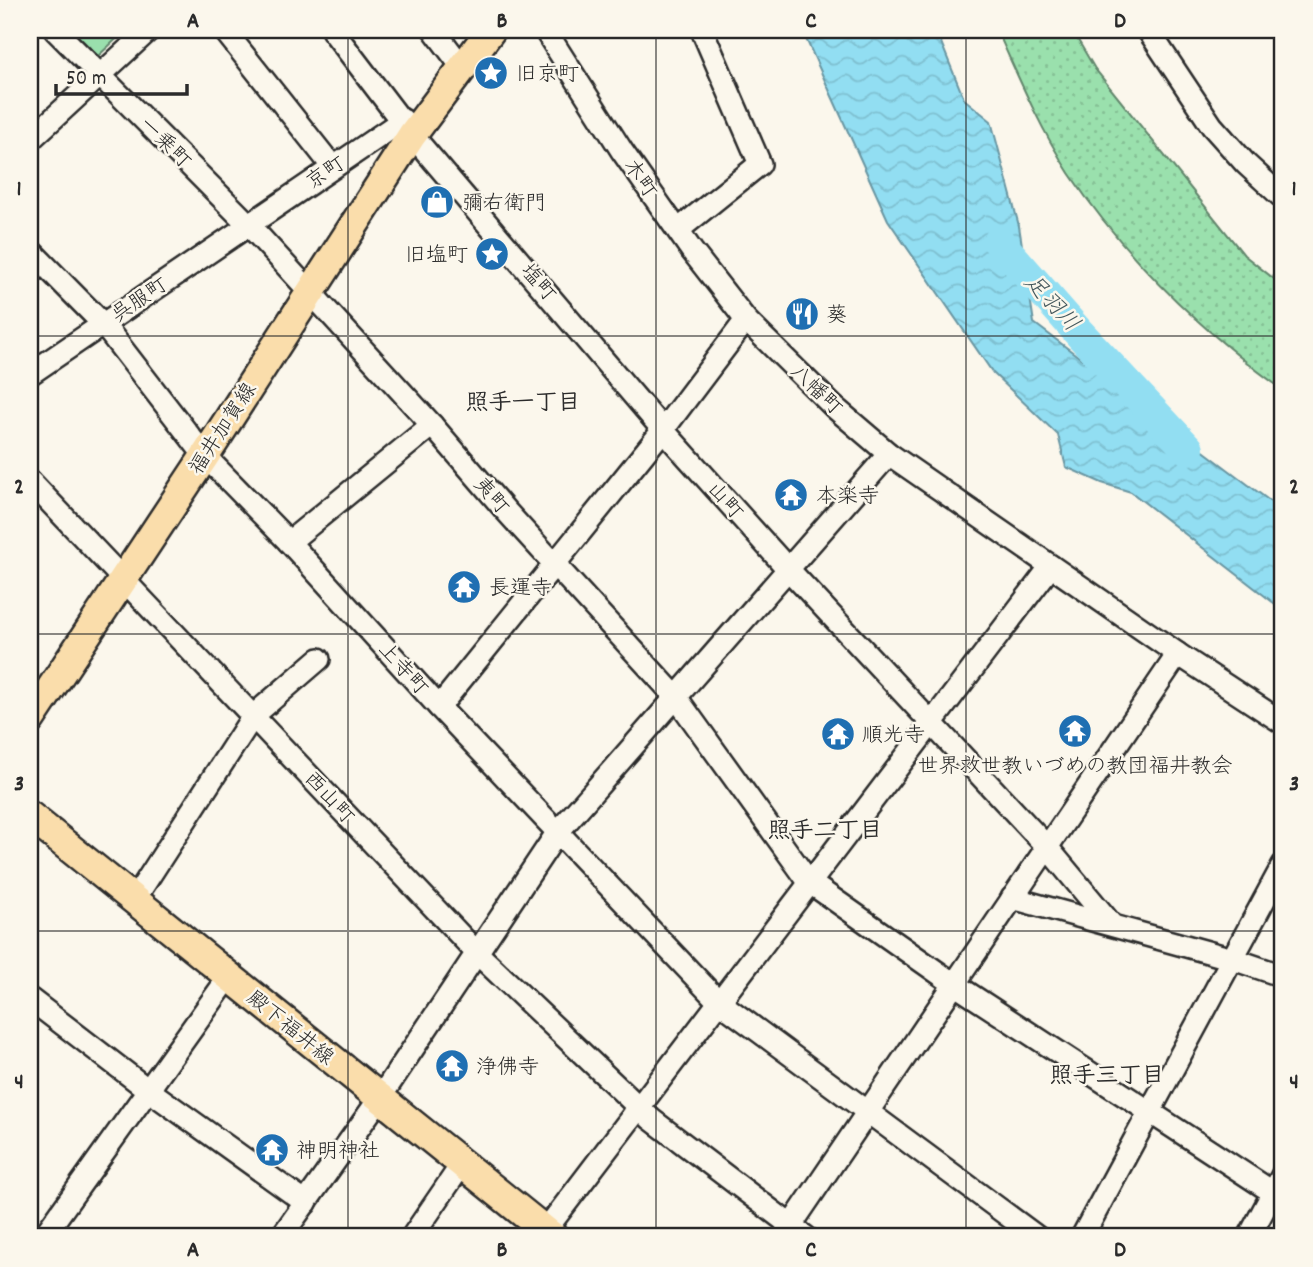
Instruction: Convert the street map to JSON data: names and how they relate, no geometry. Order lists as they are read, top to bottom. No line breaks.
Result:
{"streets":{"main road":["京町","福井加賀線","殿下福井線"],"street":["一乗町","木町","塩町","呉服町","八幡町","夷町","山町","上寺町","西山町"]},"crossings":[["一乗町","京町"],["一乗町","呉服町"],["一乗町","福井加賀線"],["一乗町","夷町"],["京町","塩町"],["京町","呉服町"],["京町","福井加賀線"],["木町","八幡町"],["塩町","福井加賀線"],["塩町","山町"],["呉服町","上寺町"],["福井加賀線","夷町"],["福井加賀線","上寺町"],["福井加賀線","西山町"]],"districts":["照手一丁目","照手二丁目","照手三丁目"],"water":["足羽川"],"places":{"place":["旧京町","旧塩町"],"shop":["彌右衛門"],"restaurant":["葵"],"temple":["本楽寺","長運寺","世界救世教いづめの教団福井教会","順光寺","浄佛寺","神明神社"]},"scale_bar":"50 m","grid":{"columns":["A","B","C","D"],"rows":["1","2","3","4"]}}
